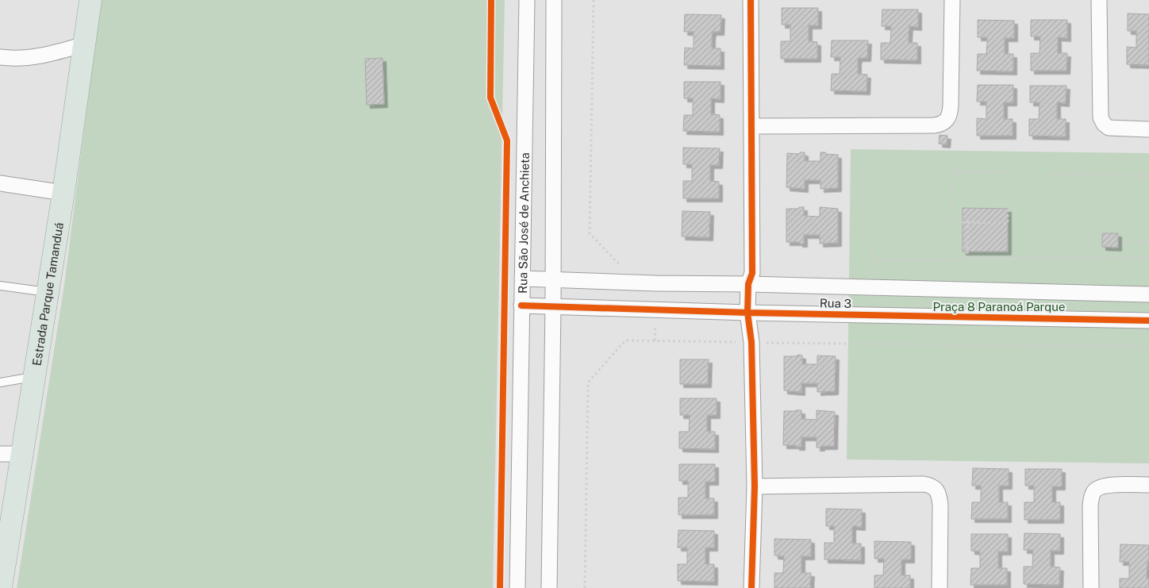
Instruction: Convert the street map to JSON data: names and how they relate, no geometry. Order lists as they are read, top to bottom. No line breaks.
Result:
{"streets":{"main road":["Estrada Parque Tamanduá"],"street":["Rua São José de Anchieta","Rua 3"]},"crossings":[["Rua São José de Anchieta","Rua 3"]],"parks":["Praça 8 Paranoá Parque"]}
